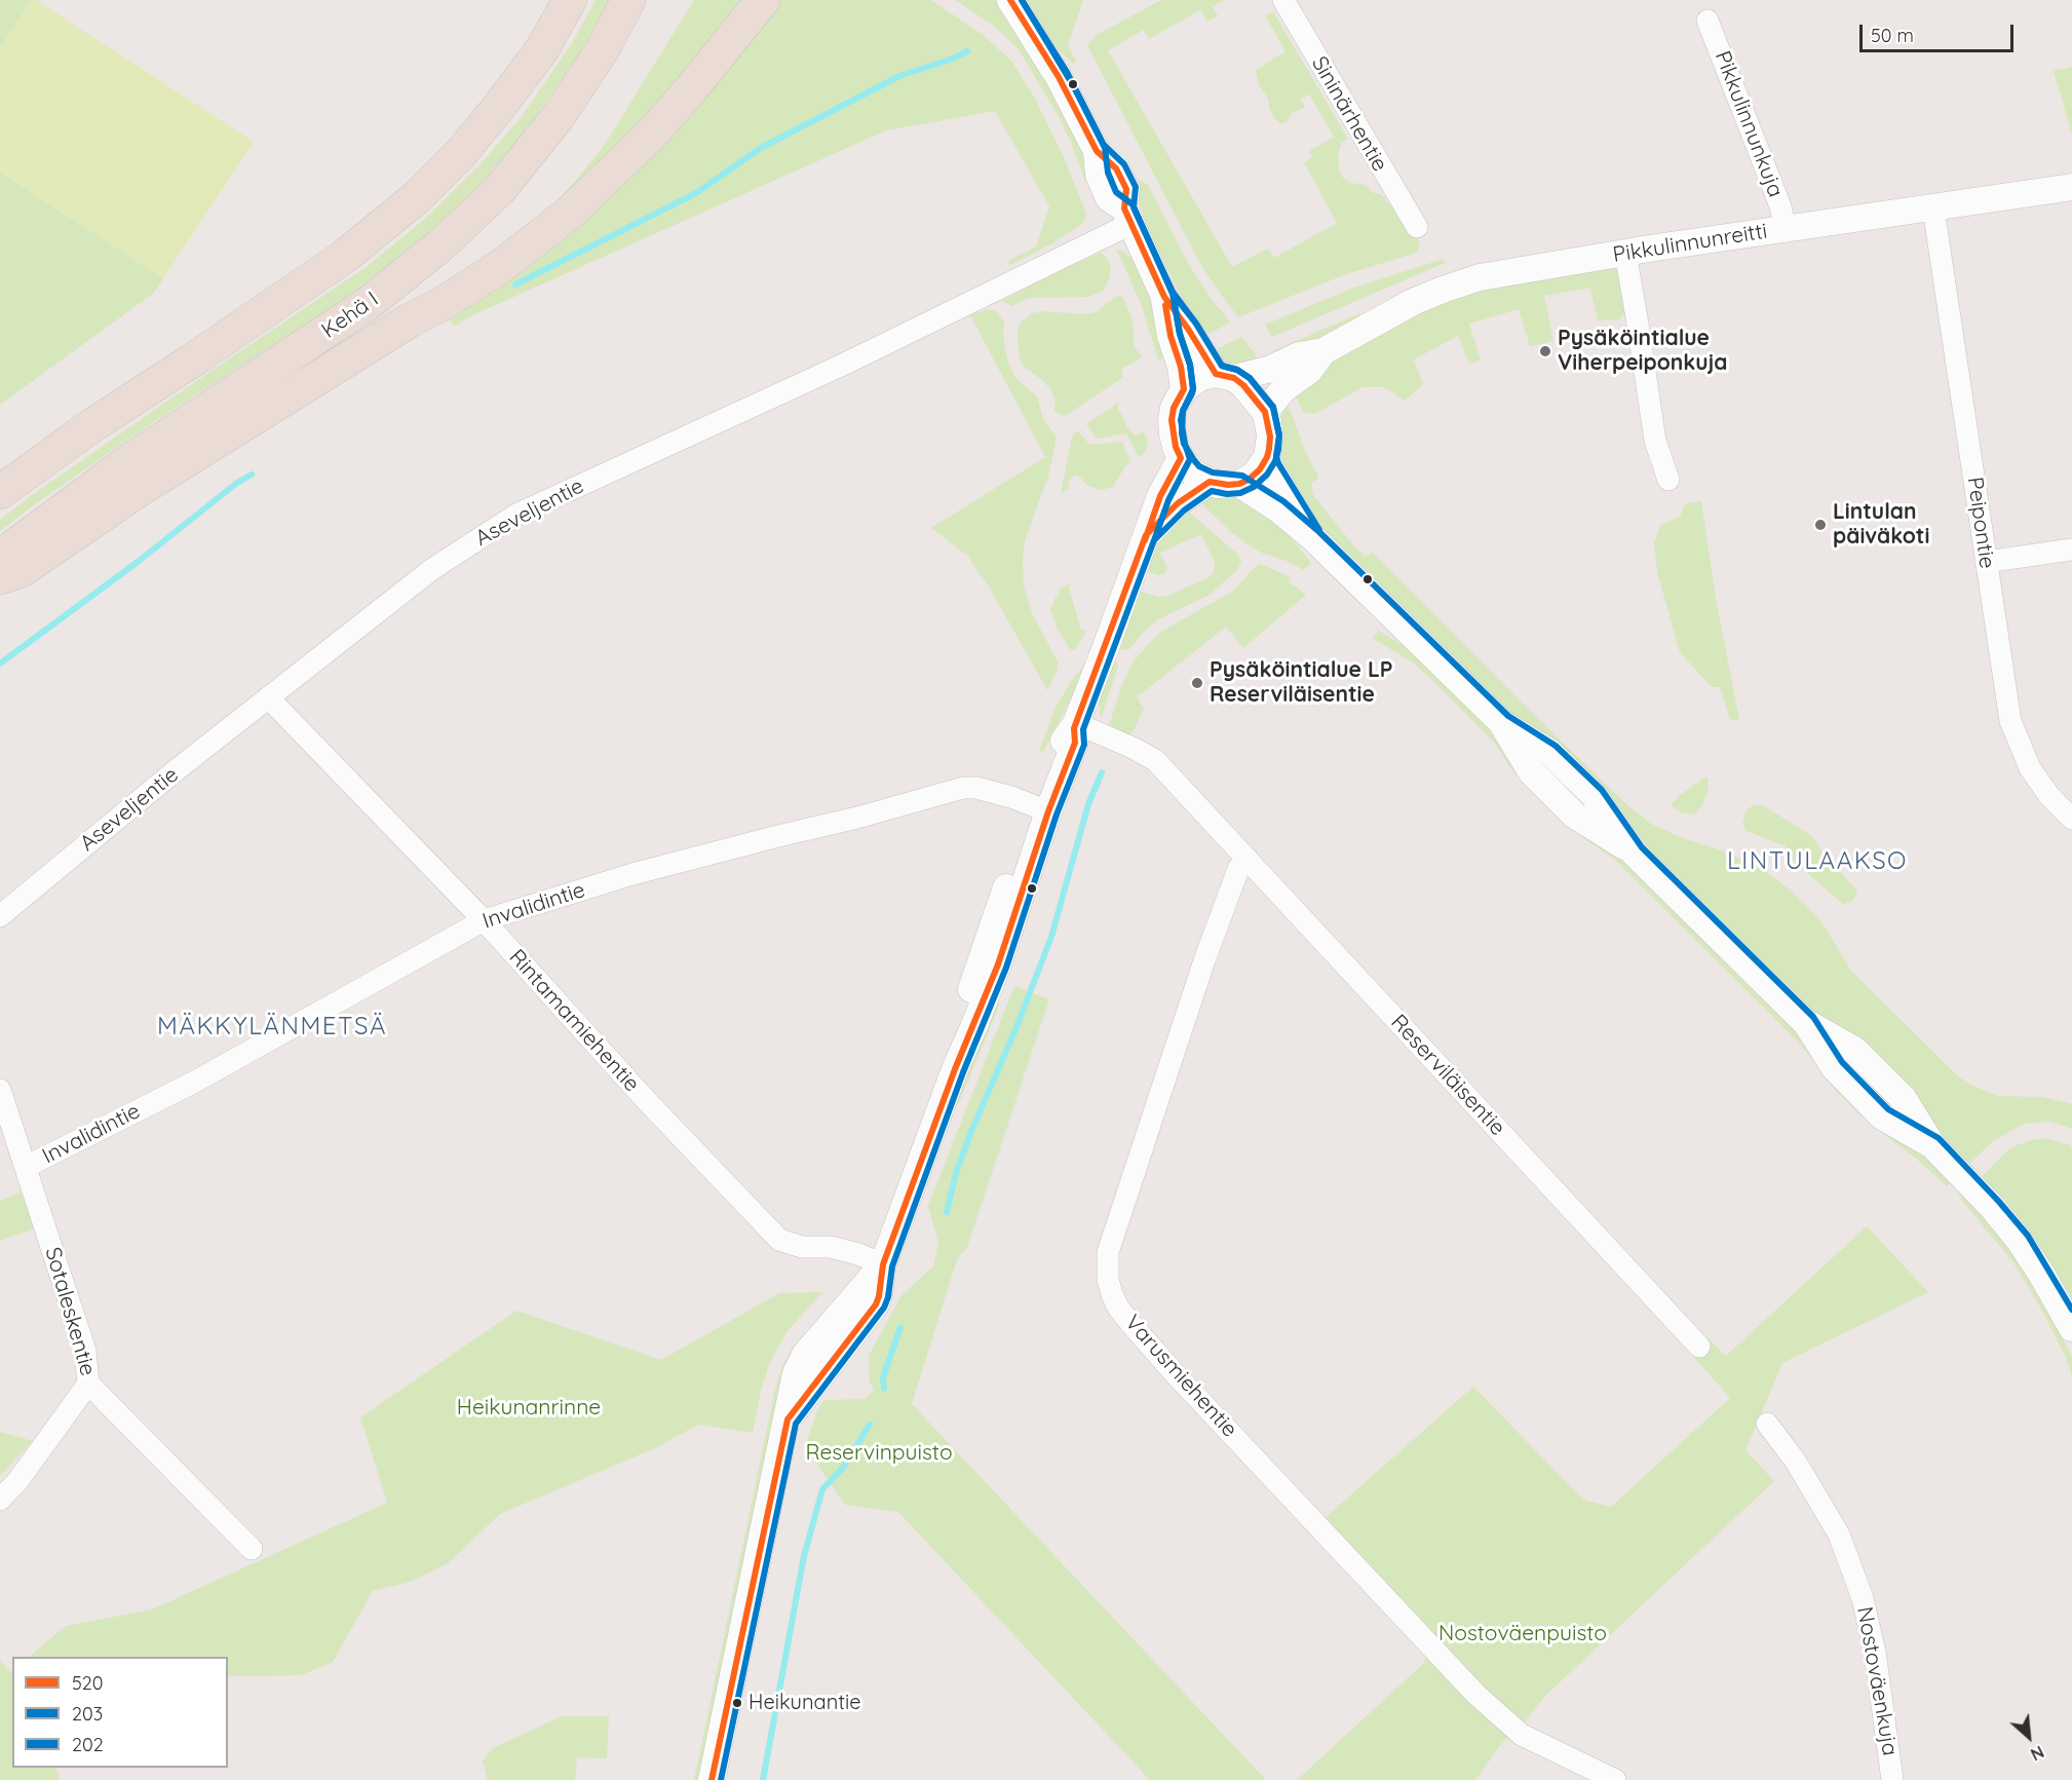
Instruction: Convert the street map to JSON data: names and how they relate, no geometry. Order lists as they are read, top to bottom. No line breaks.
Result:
{"streets":{"highway":["Kehä I"],"street":["Sininärhentie","Pikkulinnunkuja","Pikkulinnunreitti","Aseveljentie","Peipontie","Invalidintie","Rintamamiehentie","Reserviläisentie","Sotaleskentie","Varusmiehentie","Nostoväenkuja"]},"crossings":[["Pikkulinnunkuja","Pikkulinnunreitti"],["Pikkulinnunreitti","Peipontie"],["Aseveljentie","Rintamamiehentie"],["Invalidintie","Rintamamiehentie"],["Invalidintie","Sotaleskentie"],["Reserviläisentie","Varusmiehentie"]],"districts":["LINTULAAKSO","MÄKKYLÄNMETSÄ"],"parks":["Heikunanrinne","Reservinpuisto","Nostoväenpuisto"],"places":["Pysäköintialue Viherpeiponkuja","Lintulan päiväkoti","Pysäköintialue LP Reserviläisentie","Heikunantie"],"lines":["transit line 520","transit line 203","transit line 202"],"legend":["520","203","202"],"scale_bar":"50 m","north":"bottom right"}
